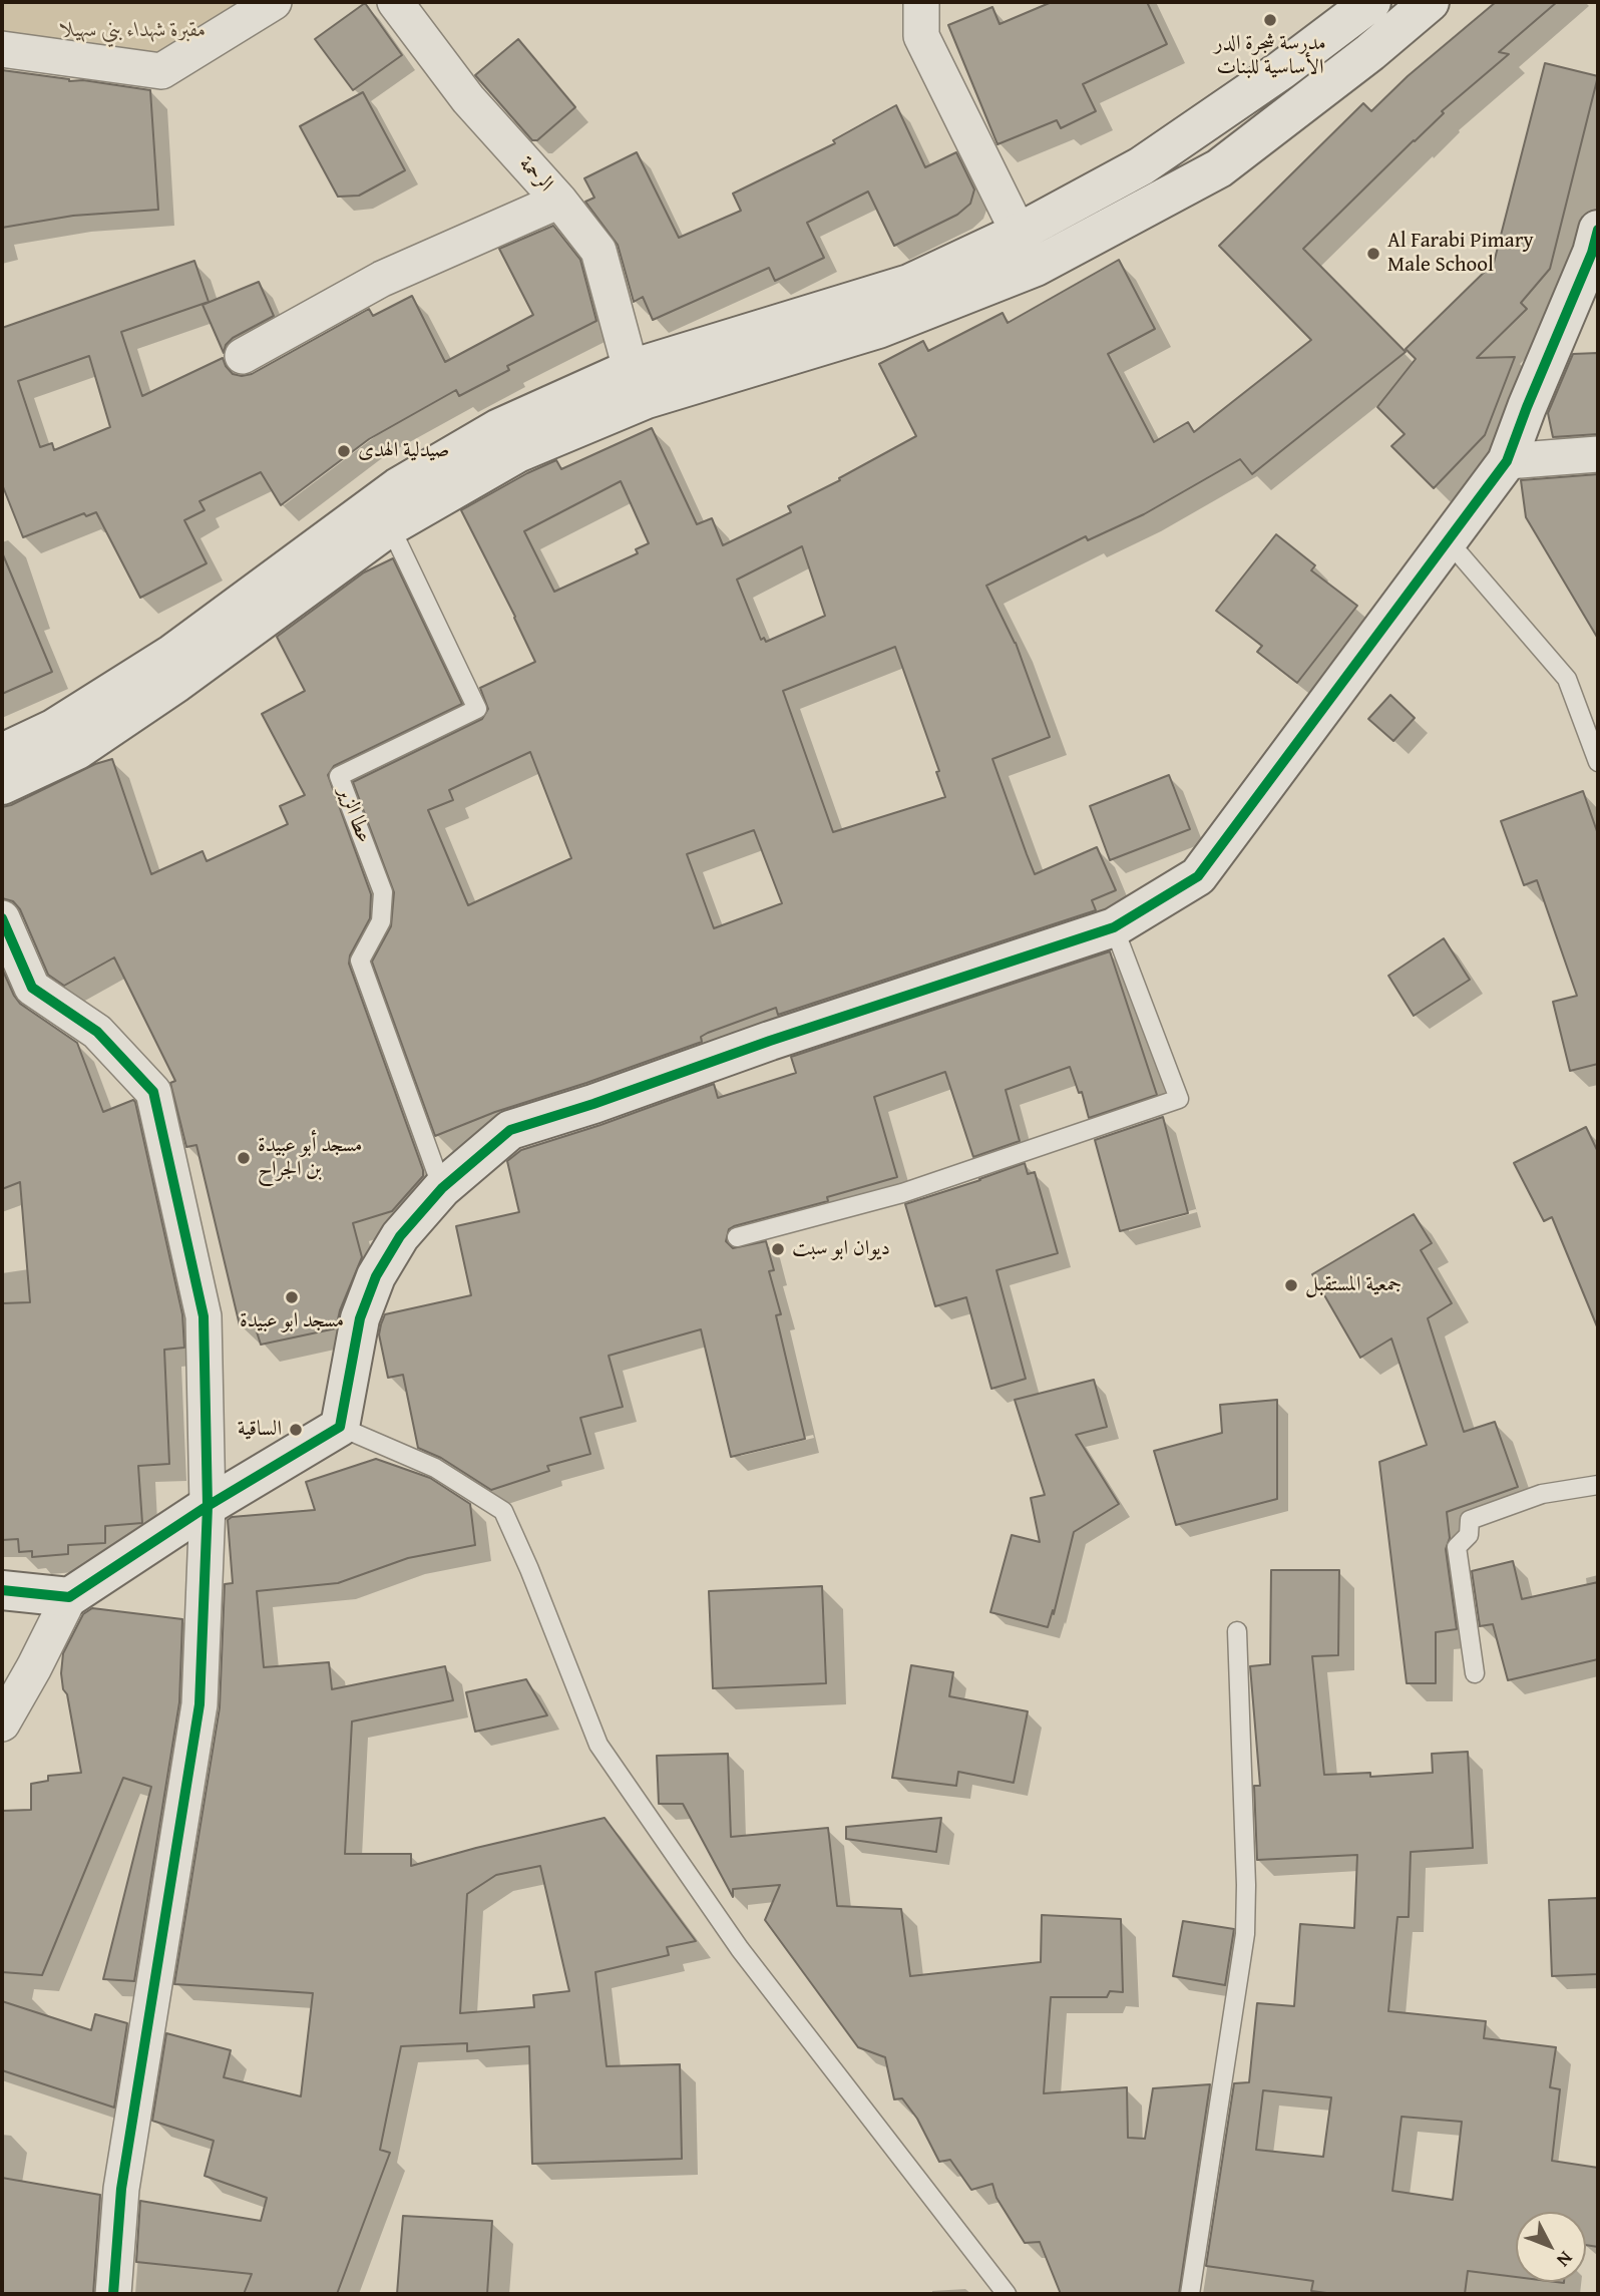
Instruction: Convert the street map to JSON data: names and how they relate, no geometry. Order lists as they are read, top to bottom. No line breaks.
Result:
{"streets":{"street":["الرحمة"],"lane":["عطا الزير"]},"parks":["مقبرة شهداء بني سهيلا"],"places":["مدرسة شجرة الدر الأساسية للبنات","Al Farabi Pimary Male School","صيدلية الهدى","مسجد أبو عبيدة بن الجراح","ديوان ابو سبت","جمعية المستقبل","مسجد ابو عبيدة","الساقية"],"north":"bottom right"}
